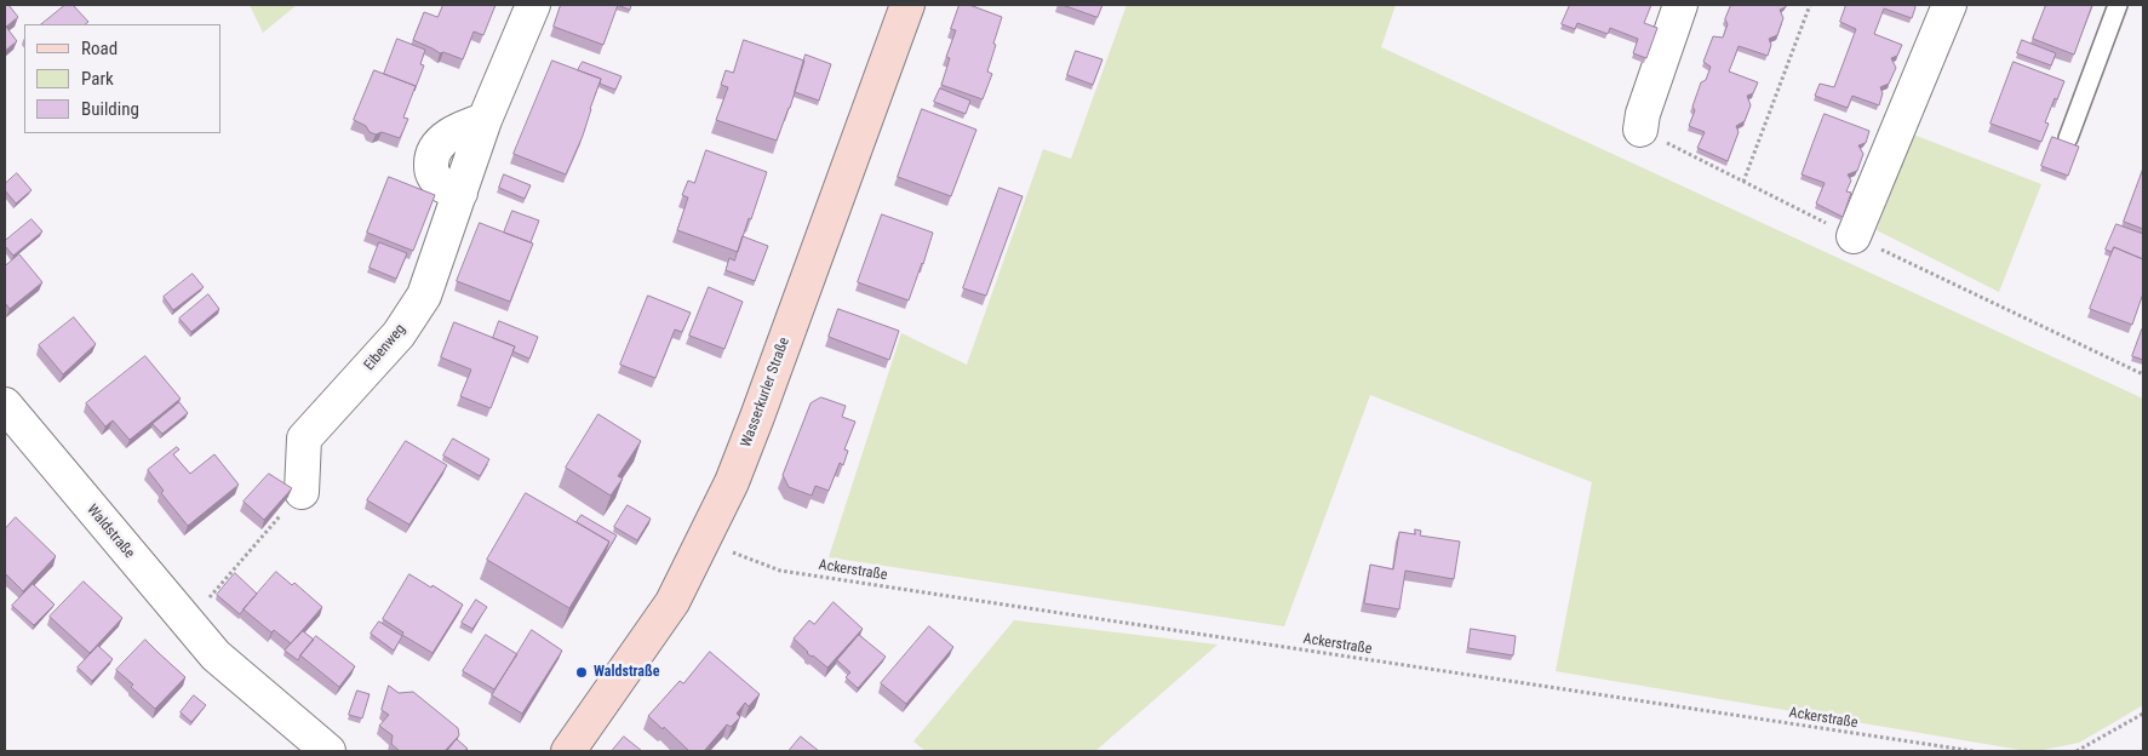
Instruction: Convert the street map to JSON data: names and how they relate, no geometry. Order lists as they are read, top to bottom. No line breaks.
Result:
{"streets":{"main road":["Wasserkurler Straße"],"street":["Eibenweg","Waldstraße"],"path":["Ackerstraße"]},"crossings":[["Wasserkurler Straße","Ackerstraße"]],"places":["Waldstraße"],"legend":["Road","Park","Building"]}
